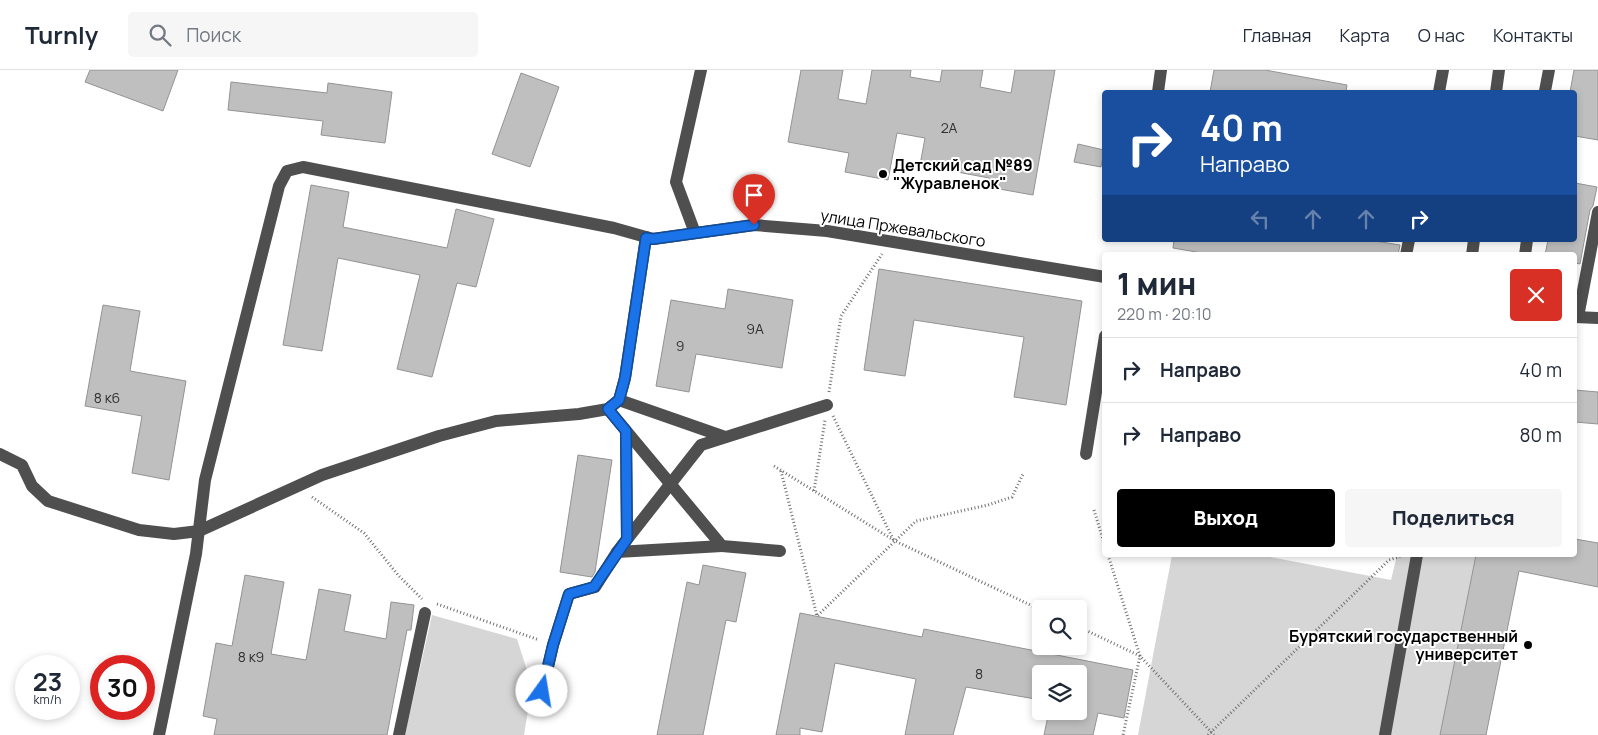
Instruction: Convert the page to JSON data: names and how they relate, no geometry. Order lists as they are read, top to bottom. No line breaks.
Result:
{"streets":{"street":["улица Пржевальского"]},"places":["Детский сад №89 \"Журавленок\"","Бурятский государственный университет"],"house_numbers":["2А","9А","9","8 к6","8 к9","8"],"page":{"header":"Turnly","search":"Поиск","nav":["Главная","Карта","О нас","Контакты"],"turn":["40 m","Направо"],"heading":["1 мин","220 m · 20:10"],"list":[{"name":"Направо","value":"40 m"},{"name":"Направо","value":"80 m"}],"buttons":["Выход","Поделиться"],"speed":"23 km/h","limit":"30"}}
